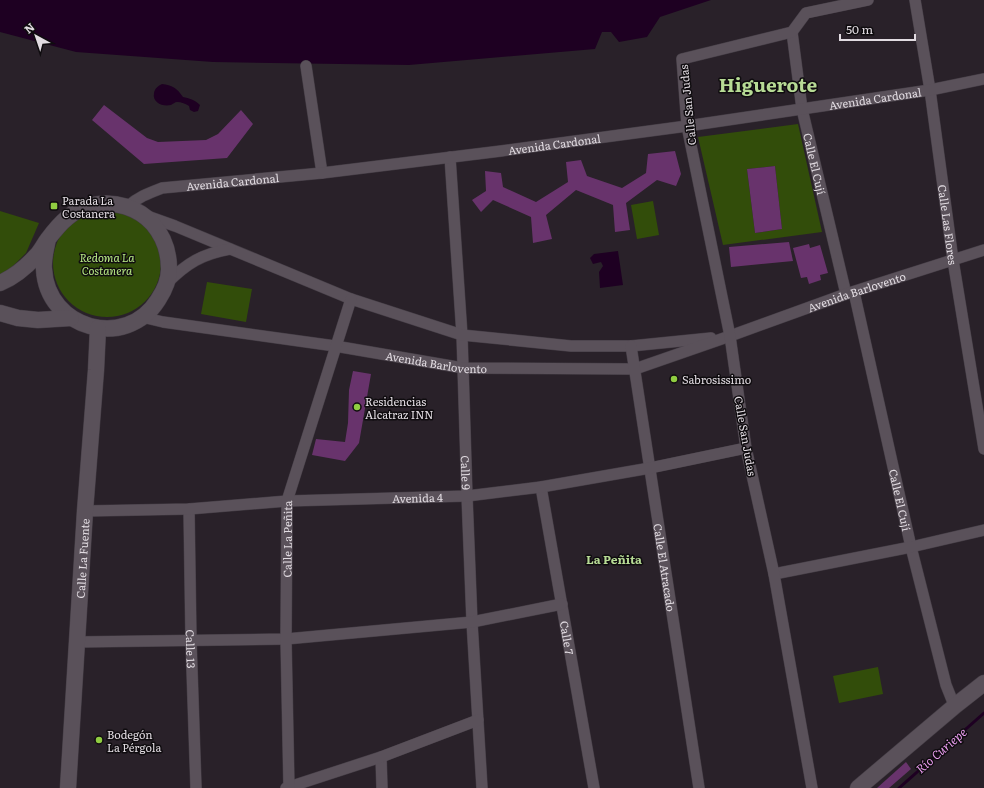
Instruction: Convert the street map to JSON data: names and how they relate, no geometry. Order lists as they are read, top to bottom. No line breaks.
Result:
{"streets":{"main road":["Calle La Fuente"],"street":["Avenida Cardonal","Calle San Judas","Calle El Cují","Calle Las Flores","Avenida Barlovento","Calle 9","Avenida 4","Calle La Peñita","Calle El Atracado","Calle 7","Calle 13"]},"crossings":[["Avenida Cardonal","Calle San Judas"],["Avenida Cardonal","Calle El Cují"],["Avenida Cardonal","Calle Las Flores"],["Avenida Cardonal","Avenida Barlovento"],["Avenida Cardonal","Calle 9"],["Avenida Cardonal","Calle La Fuente"],["Calle San Judas","Calle El Cují"],["Calle San Judas","Avenida Barlovento"],["Calle San Judas","Avenida 4"],["Calle El Cují","Avenida Barlovento"],["Calle Las Flores","Avenida Barlovento"],["Avenida Barlovento","Calle 9"],["Avenida Barlovento","Calle La Peñita"],["Avenida Barlovento","Calle La Fuente"],["Avenida Barlovento","Calle El Atracado"],["Calle 9","Avenida 4"],["Avenida 4","Calle La Peñita"],["Avenida 4","Calle La Fuente"],["Avenida 4","Calle El Atracado"],["Avenida 4","Calle 7"],["Avenida 4","Calle 13"]],"districts":["Higuerote","La Peñita"],"water":["Río Curiepe"],"parks":["Redoma La Costanera"],"places":{"transit":["Parada La Costanera"],"other":["Sabrosissimo","Residencias Alcatraz INN","Bodegón La Pérgola"]},"scale_bar":"50 m","north":"top left"}
